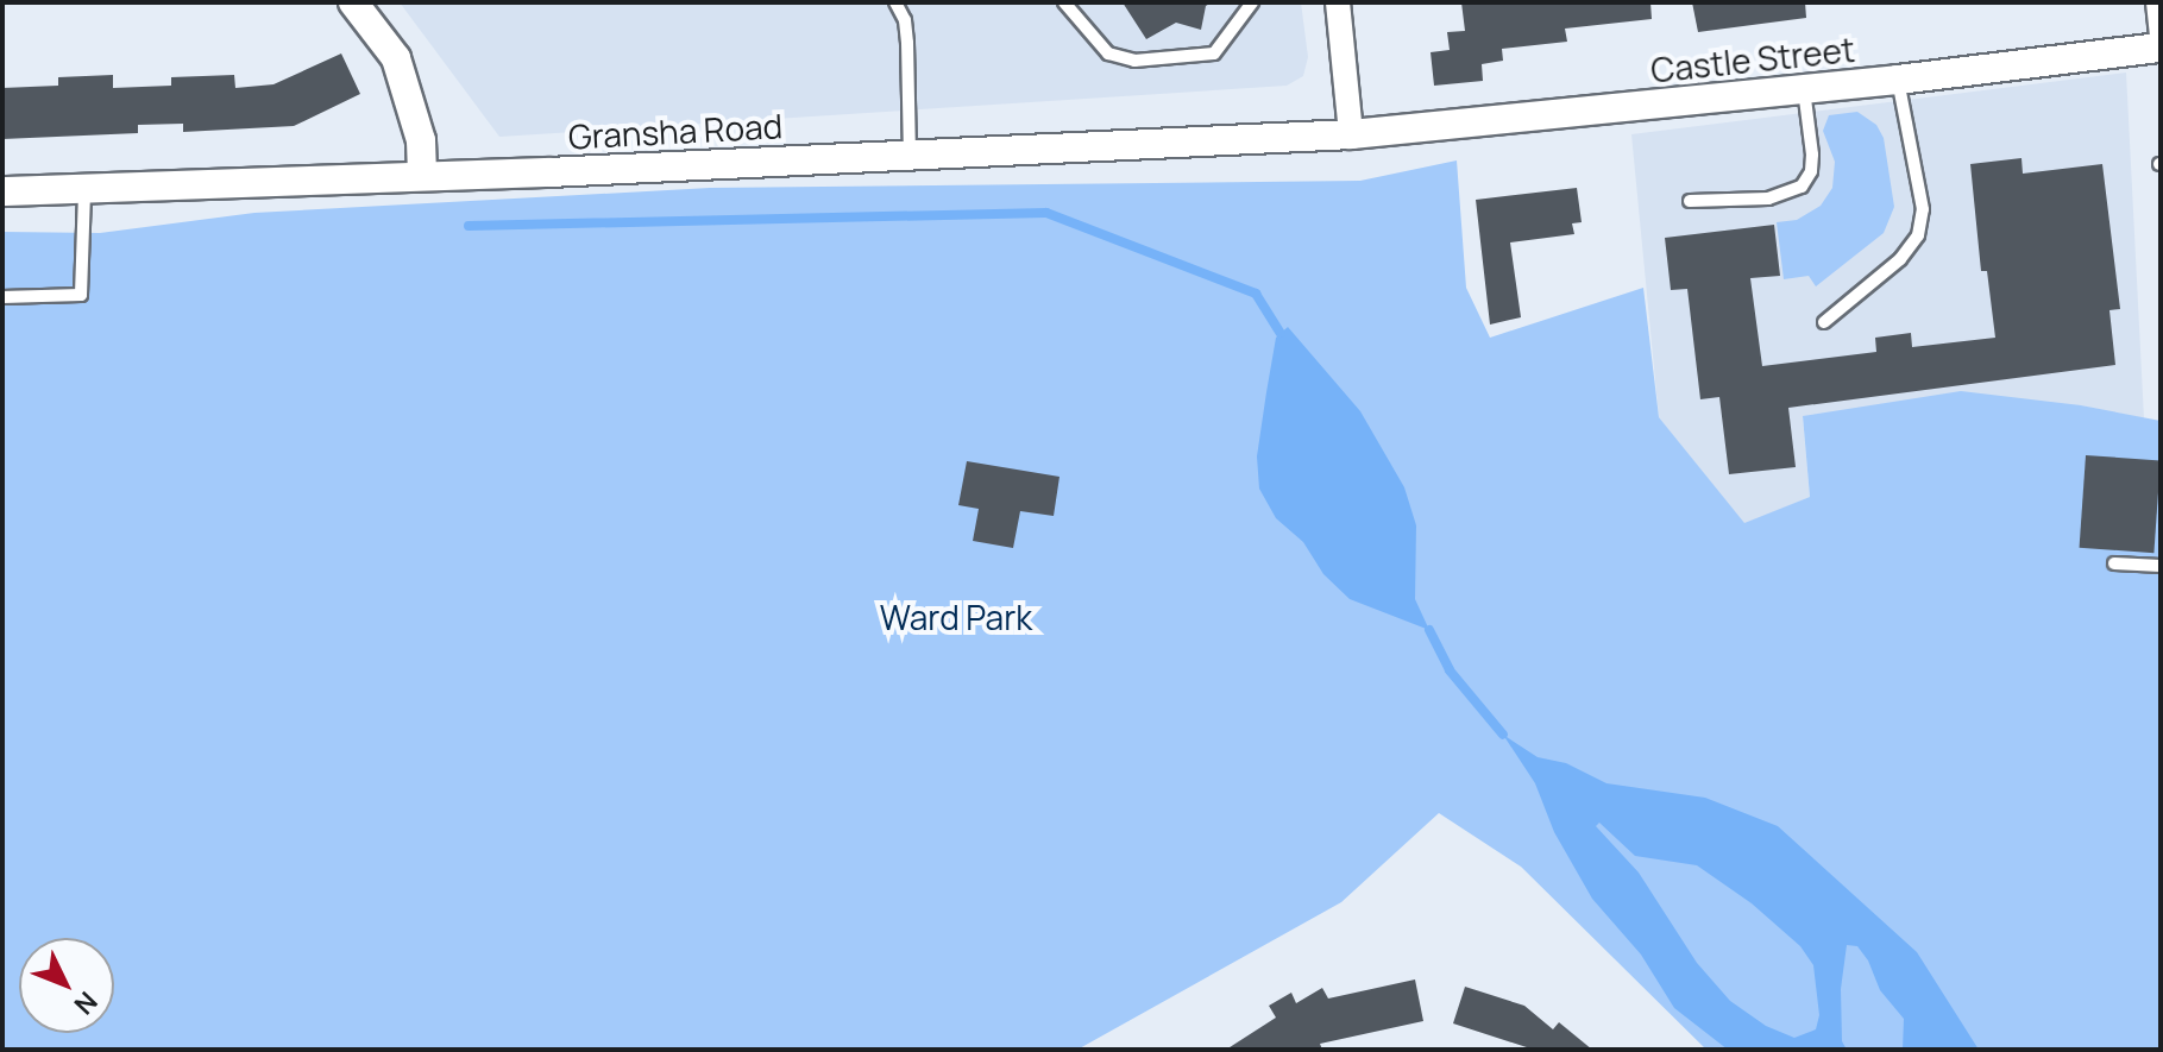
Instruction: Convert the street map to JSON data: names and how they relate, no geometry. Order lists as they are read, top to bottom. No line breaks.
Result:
{"streets":{"street":["Castle Street","Gransha Road"]},"crossings":[["Castle Street","Gransha Road"]],"parks":["Ward Park"],"north":"bottom right"}
